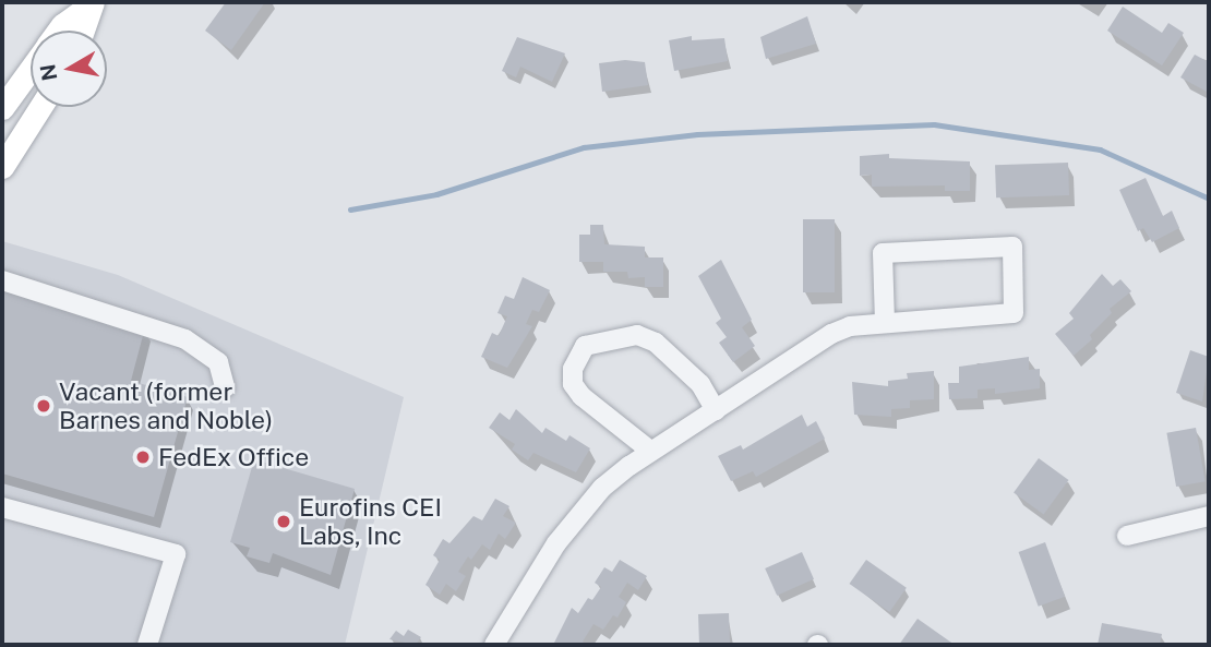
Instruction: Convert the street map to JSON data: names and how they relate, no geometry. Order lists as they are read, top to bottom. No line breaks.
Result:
{"places":["Vacant (former Barnes and Noble)","FedEx Office","Eurofins CEI Labs, Inc"],"north":"left"}
